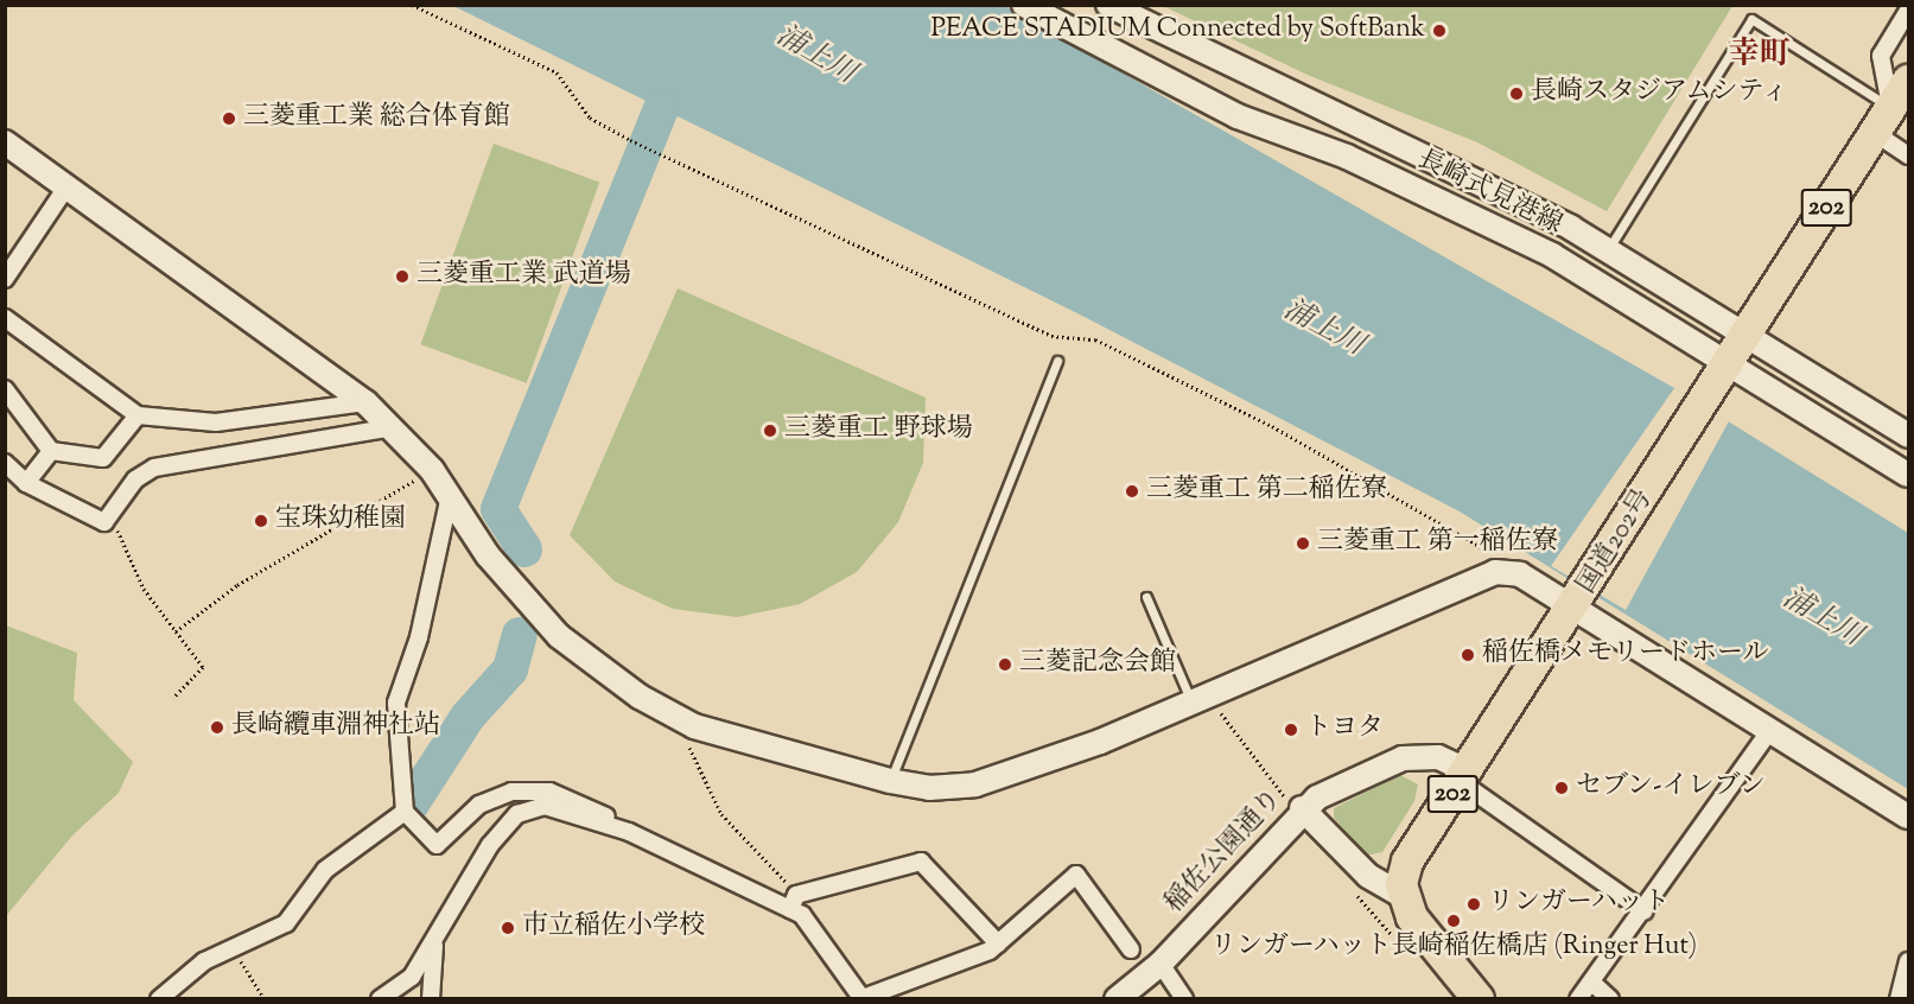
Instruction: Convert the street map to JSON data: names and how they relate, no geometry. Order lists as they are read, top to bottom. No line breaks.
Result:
{"streets":{"highway":["202","国道202号"],"street":["長崎式見港線","稲佐公園通り"]},"crossings":[["長崎式見港線","国道202号"],["国道202号","稲佐公園通り"]],"districts":["幸町"],"water":["浦上川"],"places":["PEACE STADIUM Connected by SoftBank","長崎スタジアムシティ","三菱重工業 総合体育館","三菱重工業 武道場","三菱重工 野球場","三菱重工 第二稲佐寮","宝珠幼稚園","三菱重工 第一稲佐寮","稲佐橋メモリードホール","三菱記念会館","長崎纜車淵神社站","トヨタ","セブン-イレブン","リンガーハット","リンガーハット長崎稲佐橋店 (Ringer Hut)","市立稲佐小学校"]}
